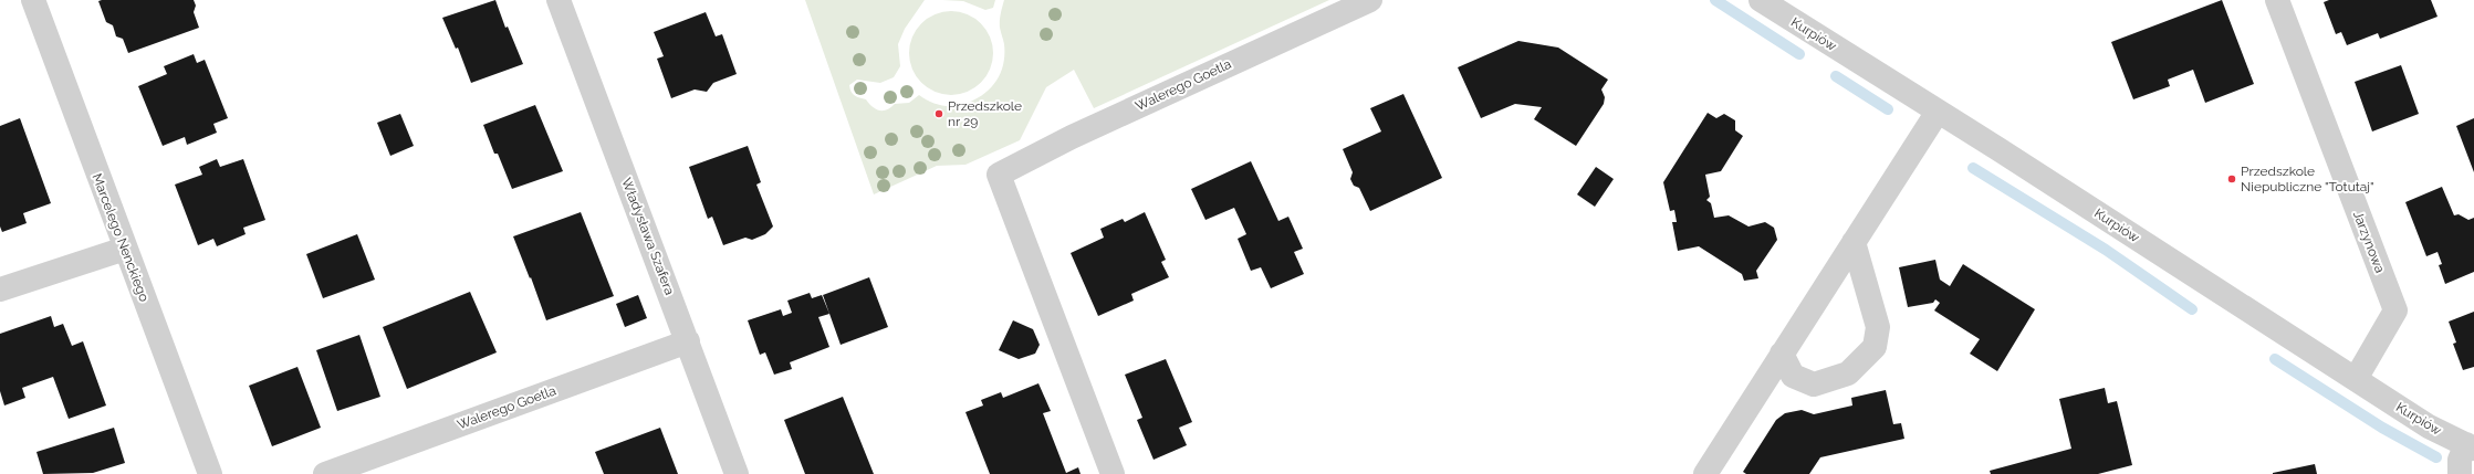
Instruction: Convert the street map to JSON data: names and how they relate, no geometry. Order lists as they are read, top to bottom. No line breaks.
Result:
{"streets":{"street":["Kurpiów","Walerego Goetla","Władysława Szafera","Marcelego Nenckiego","Jarzynowa"]},"crossings":[["Kurpiów","Jarzynowa"],["Walerego Goetla","Władysława Szafera"]],"places":["Przedszkole nr 29","Przedszkole Niepubliczne \"Totutaj\""]}
